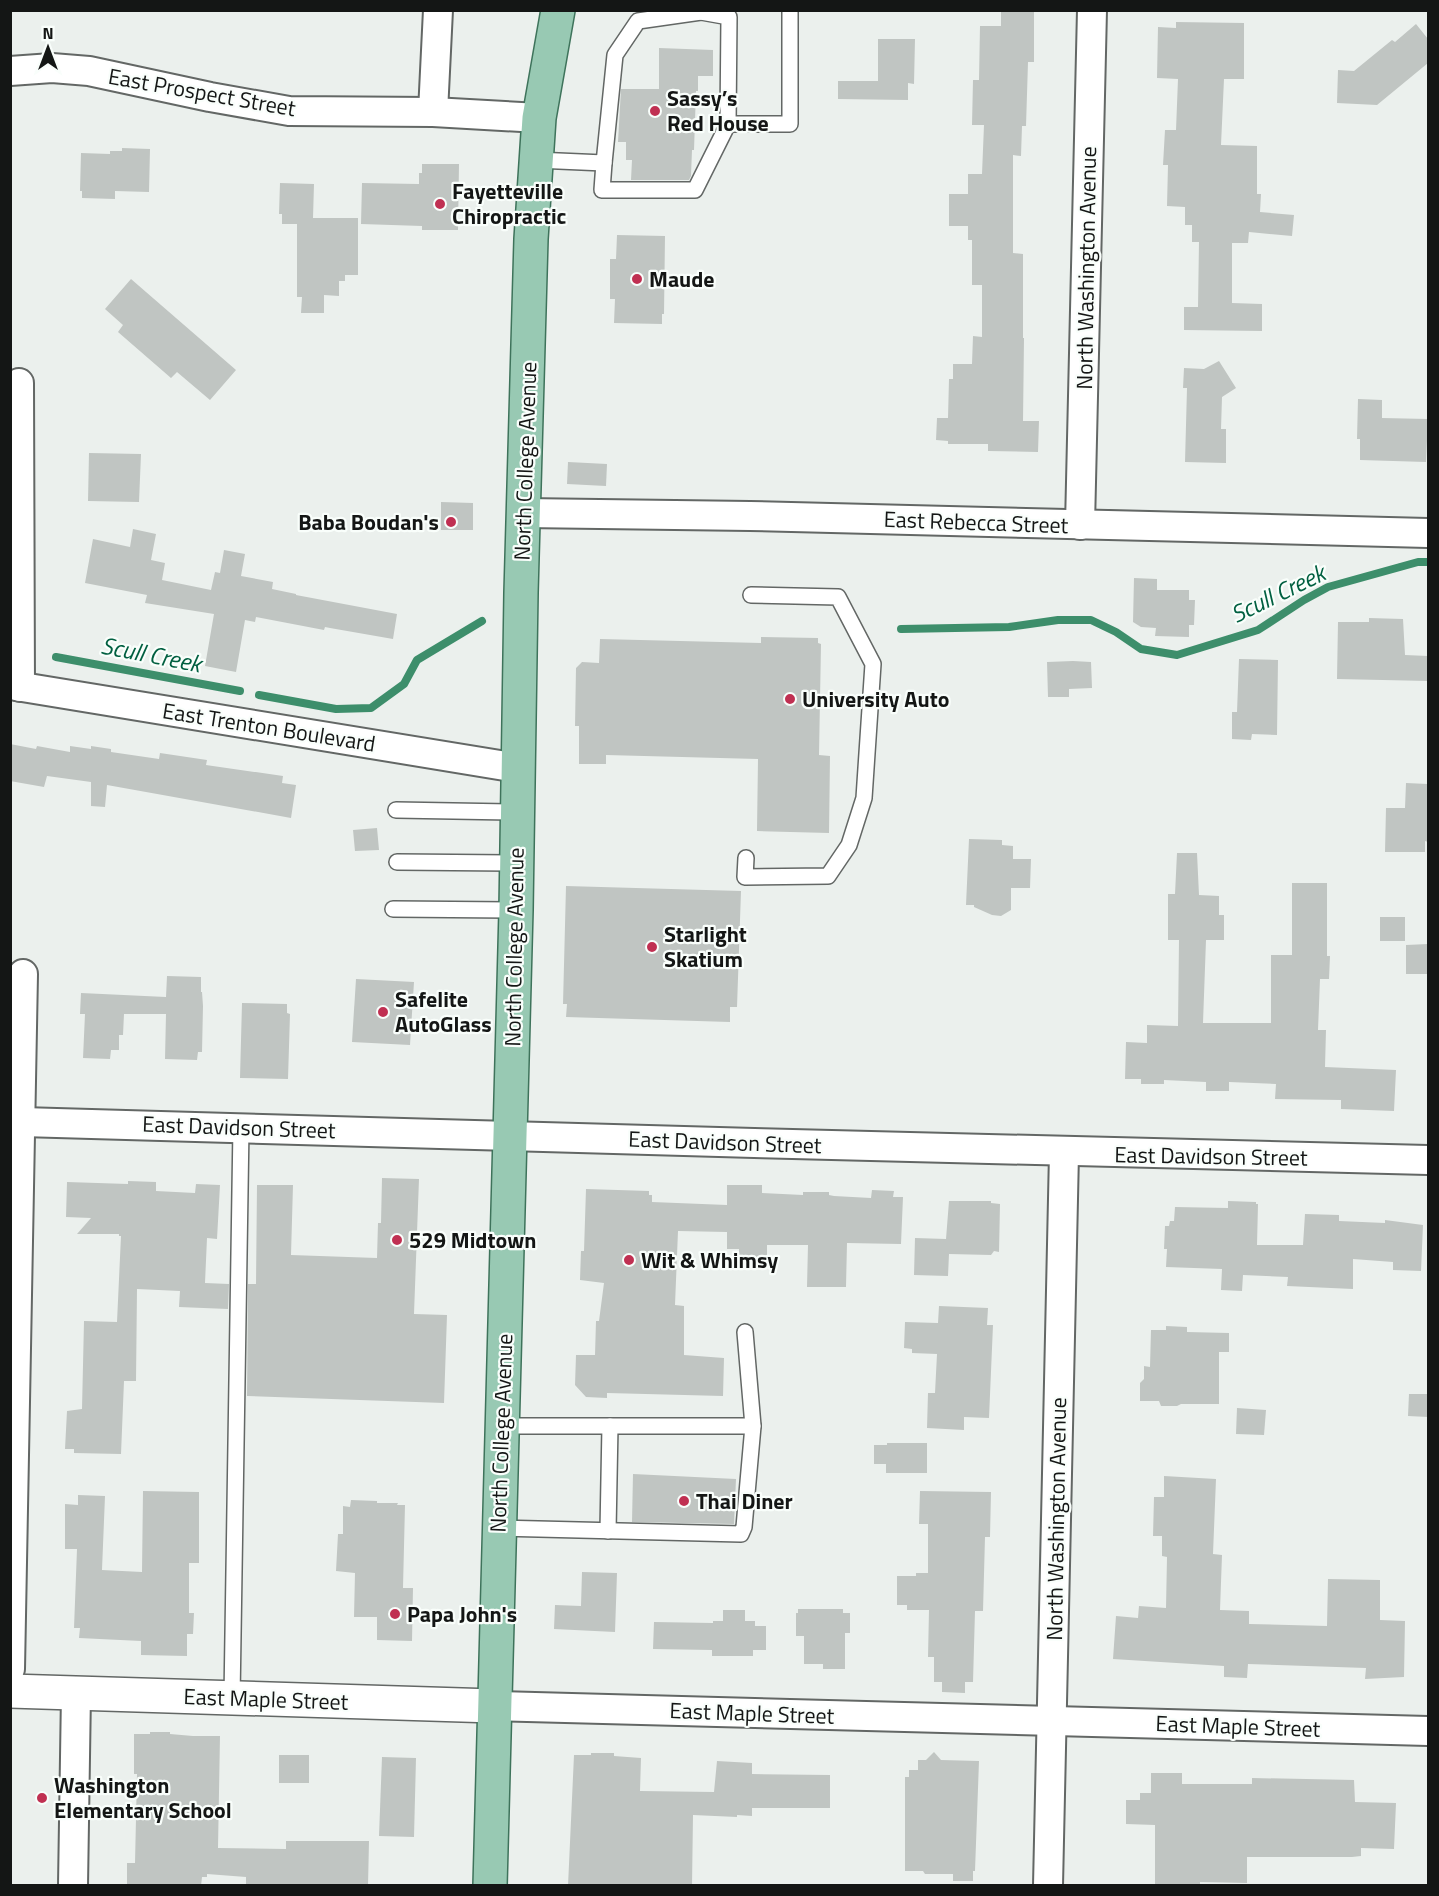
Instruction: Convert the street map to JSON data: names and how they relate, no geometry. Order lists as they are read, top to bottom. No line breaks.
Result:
{"streets":{"main road":["North College Avenue"],"street":["East Prospect Street","North Washington Avenue","East Rebecca Street","East Trenton Boulevard","East Davidson Street","East Maple Street"]},"crossings":[["East Prospect Street","North College Avenue"],["North Washington Avenue","East Rebecca Street"],["North Washington Avenue","East Davidson Street"],["North Washington Avenue","East Maple Street"],["North College Avenue","East Rebecca Street"],["North College Avenue","East Trenton Boulevard"],["North College Avenue","East Davidson Street"],["North College Avenue","East Maple Street"]],"water":["Scull Creek"],"places":["Sassy’s Red House","Fayetteville Chiropractic","Maude","Baba Boudan's","University Auto","Starlight Skatium","Safelite AutoGlass","529 Midtown","Wit & Whimsy","Thai Diner","Papa John's","Washington Elementary School"],"north":"top"}
